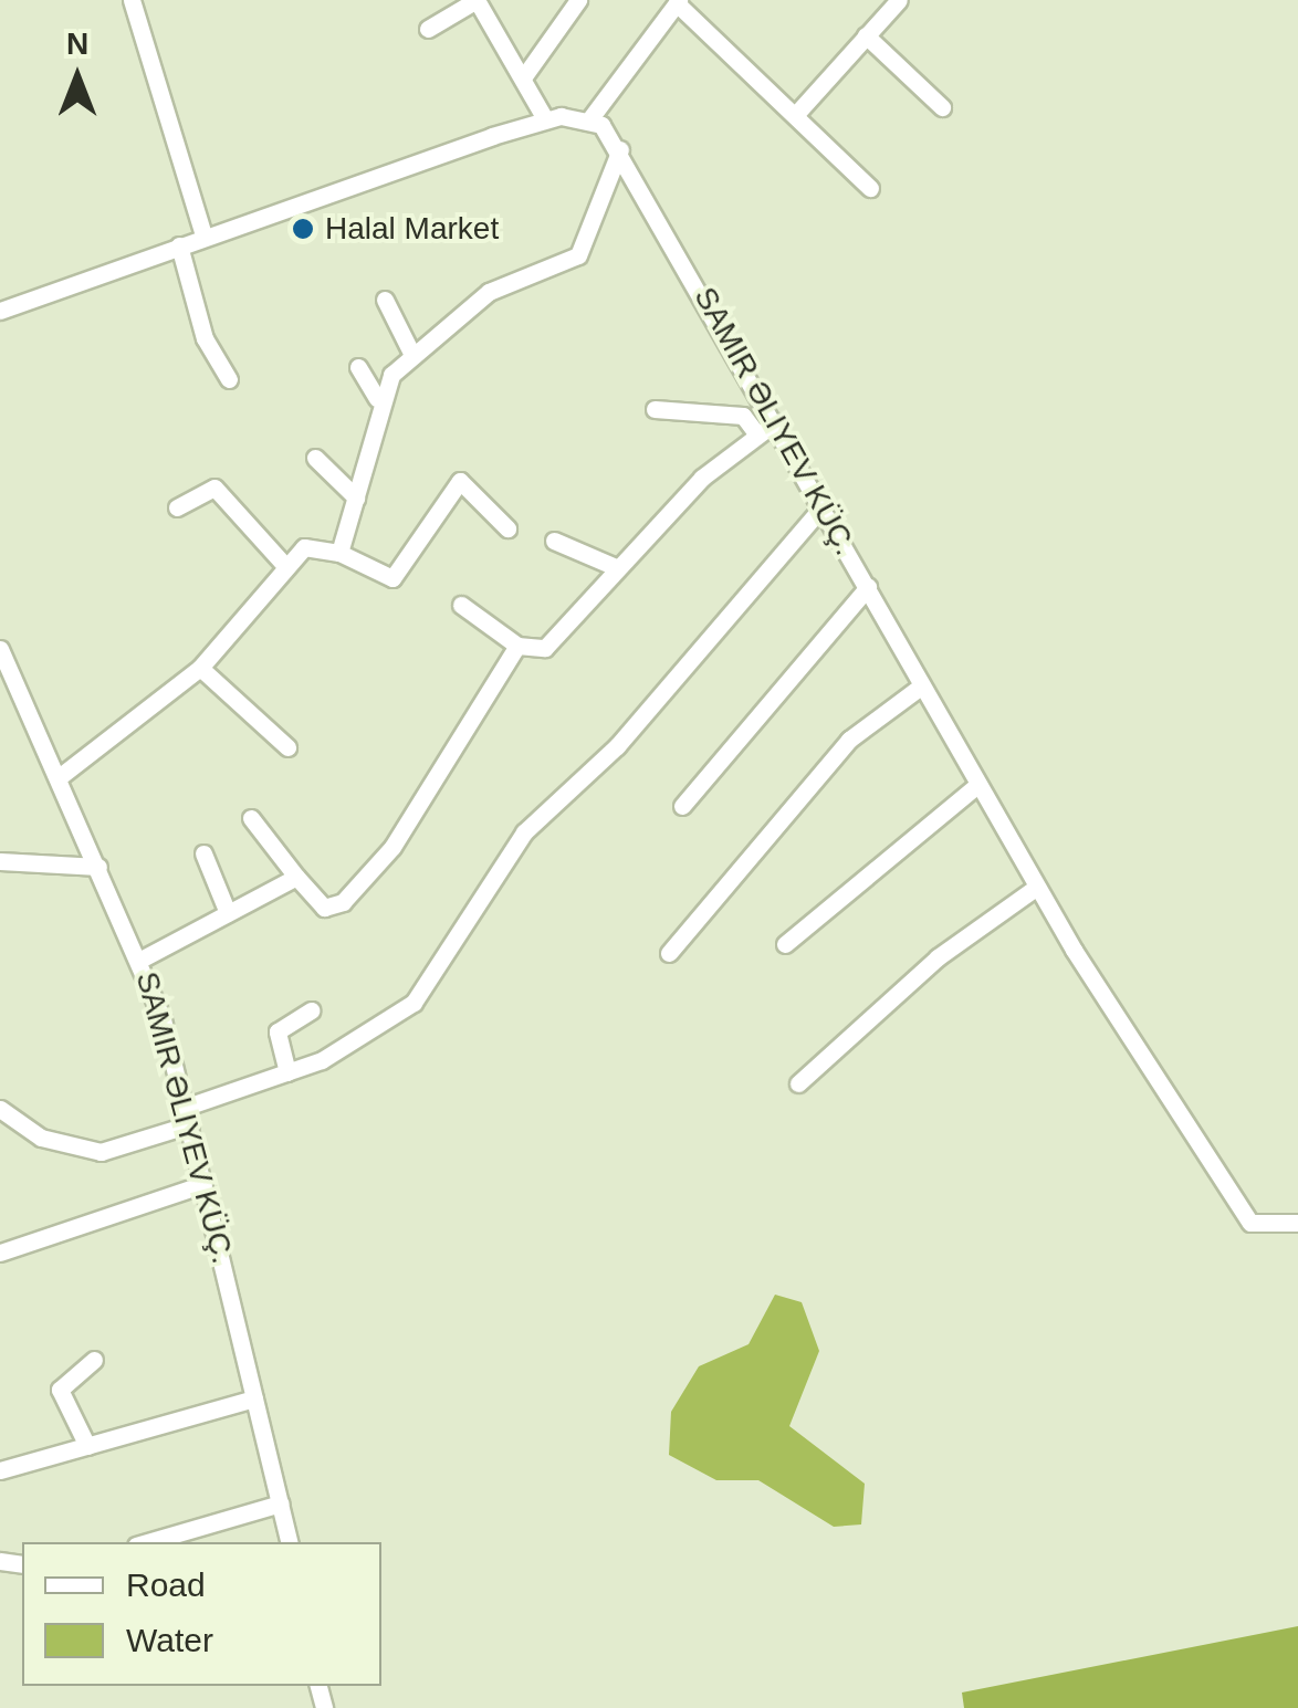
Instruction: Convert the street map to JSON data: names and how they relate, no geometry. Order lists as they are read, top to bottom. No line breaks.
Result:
{"streets":{"street":["SAMIR ƏLIYEV KÜÇ."]},"places":["Halal Market"],"legend":["Road","Water"],"north":"top"}
